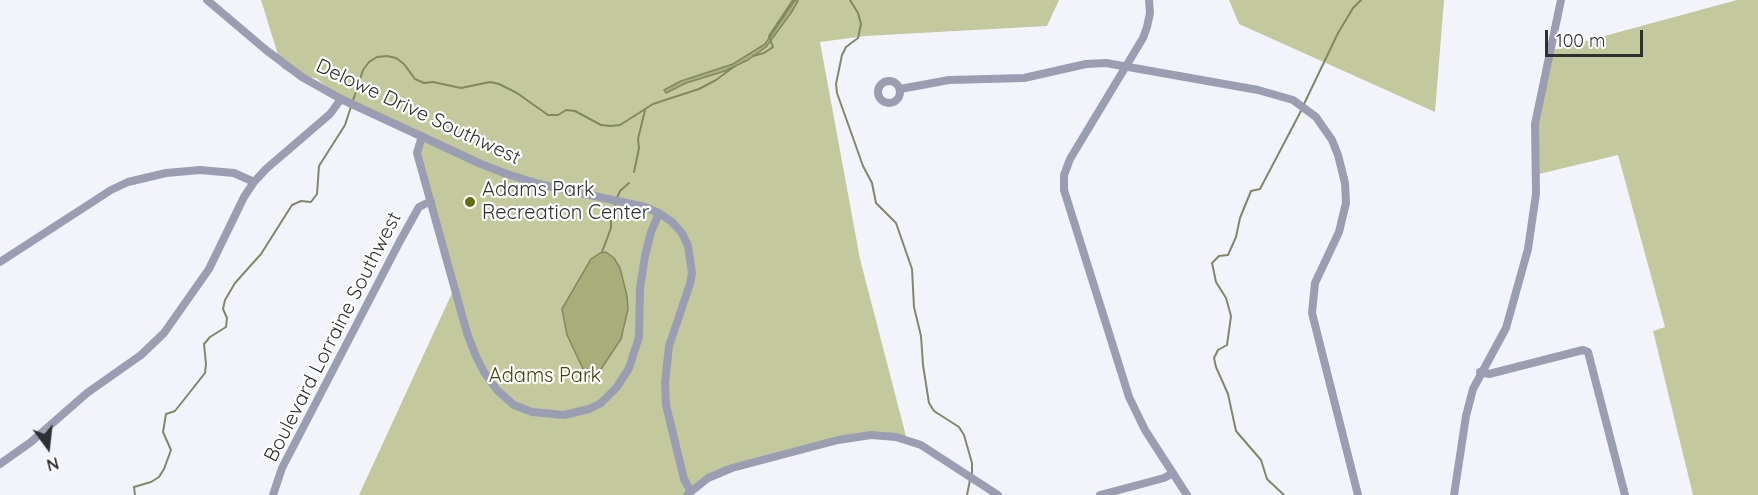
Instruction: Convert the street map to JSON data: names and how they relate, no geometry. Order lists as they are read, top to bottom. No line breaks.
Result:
{"streets":{"street":["Delowe Drive Southwest","Boulevard Lorraine Southwest"]},"parks":["Adams Park"],"places":["Adams Park Recreation Center"],"scale_bar":"100 m","north":"bottom"}
